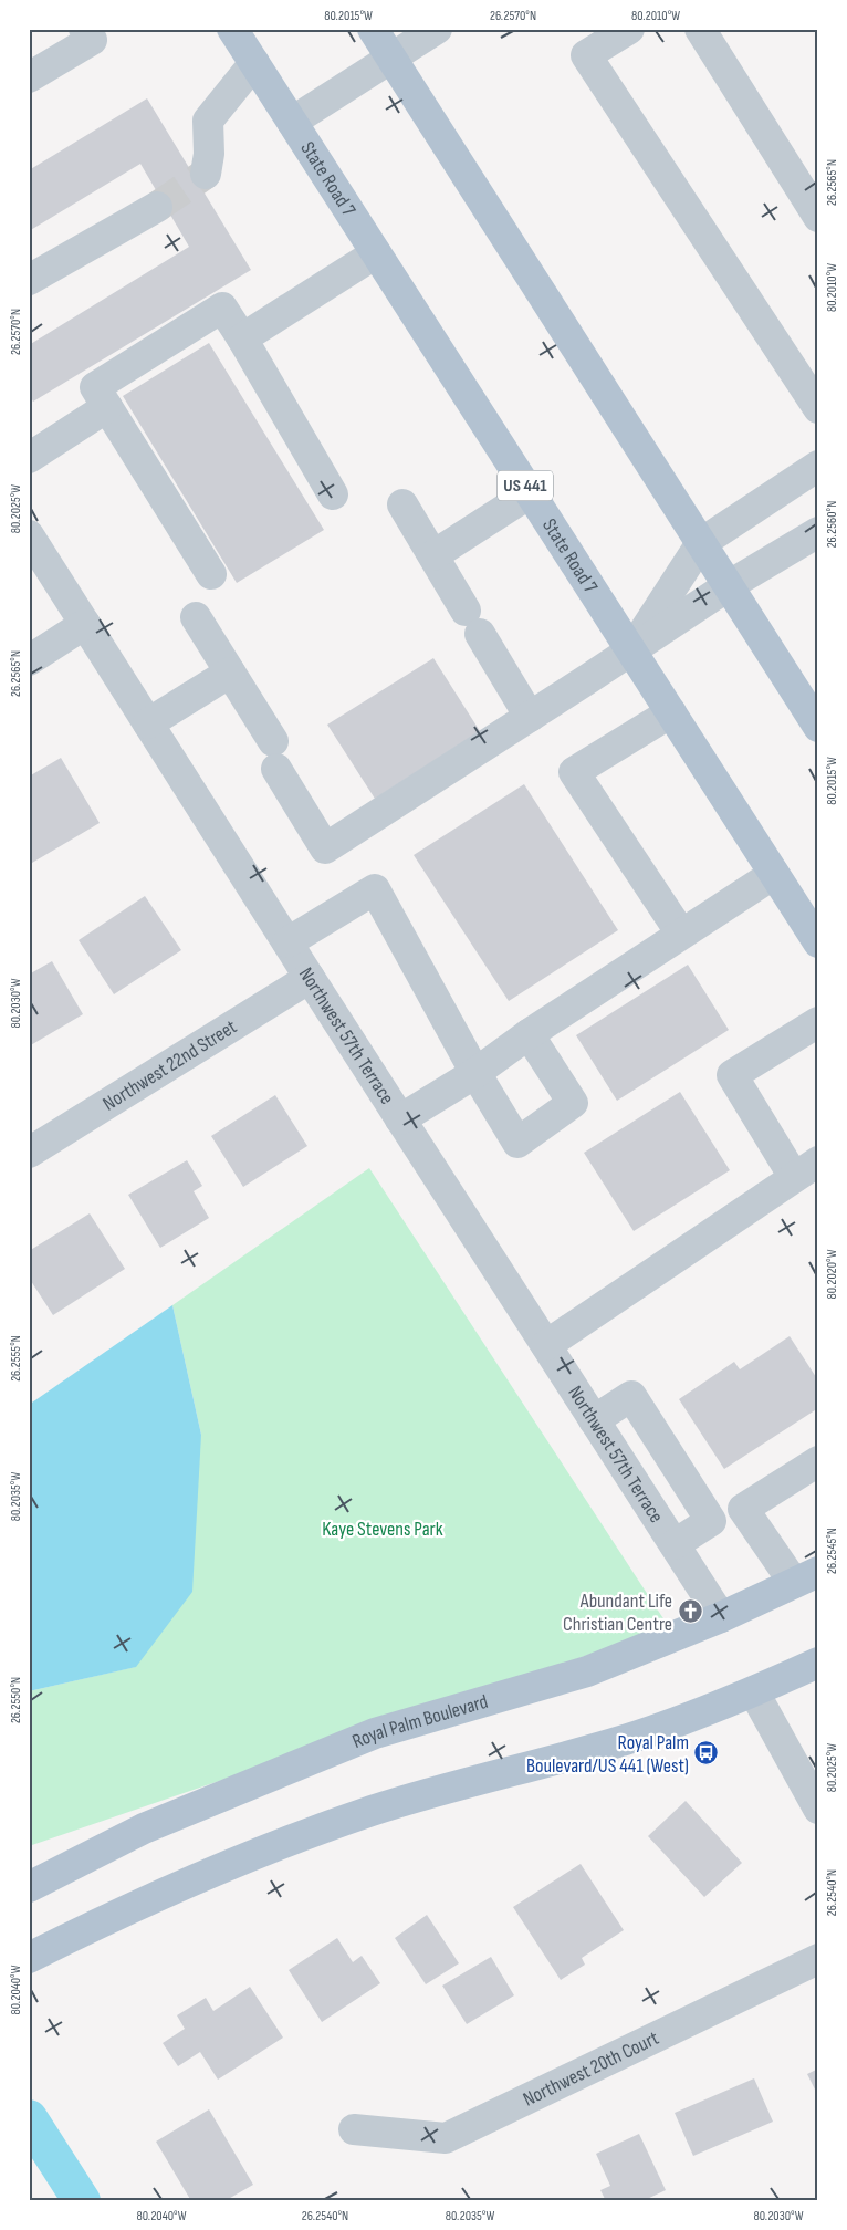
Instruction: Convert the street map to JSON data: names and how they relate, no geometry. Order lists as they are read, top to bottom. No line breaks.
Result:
{"streets":{"main road":["State Road 7","US 441","Royal Palm Boulevard"],"street":["Northwest 57th Terrace","Northwest 22nd Street","Northwest 20th Court"]},"crossings":[["Northwest 57th Terrace","Northwest 22nd Street"],["Northwest 57th Terrace","Royal Palm Boulevard"]],"parks":["Kaye Stevens Park"],"places":{"church":["Abundant Life Christian Centre"],"bus stop":["Royal Palm Boulevard/US 441 (West)"]},"coordinates":["80.2015°W","26.2570°N","80.2010°W","26.2565°N","80.2025°W","26.2560°N","80.2030°W","80.2020°W","26.2555°N","80.2035°W","26.2545°N","26.2550°N","26.2540°N","80.2040°W"]}
